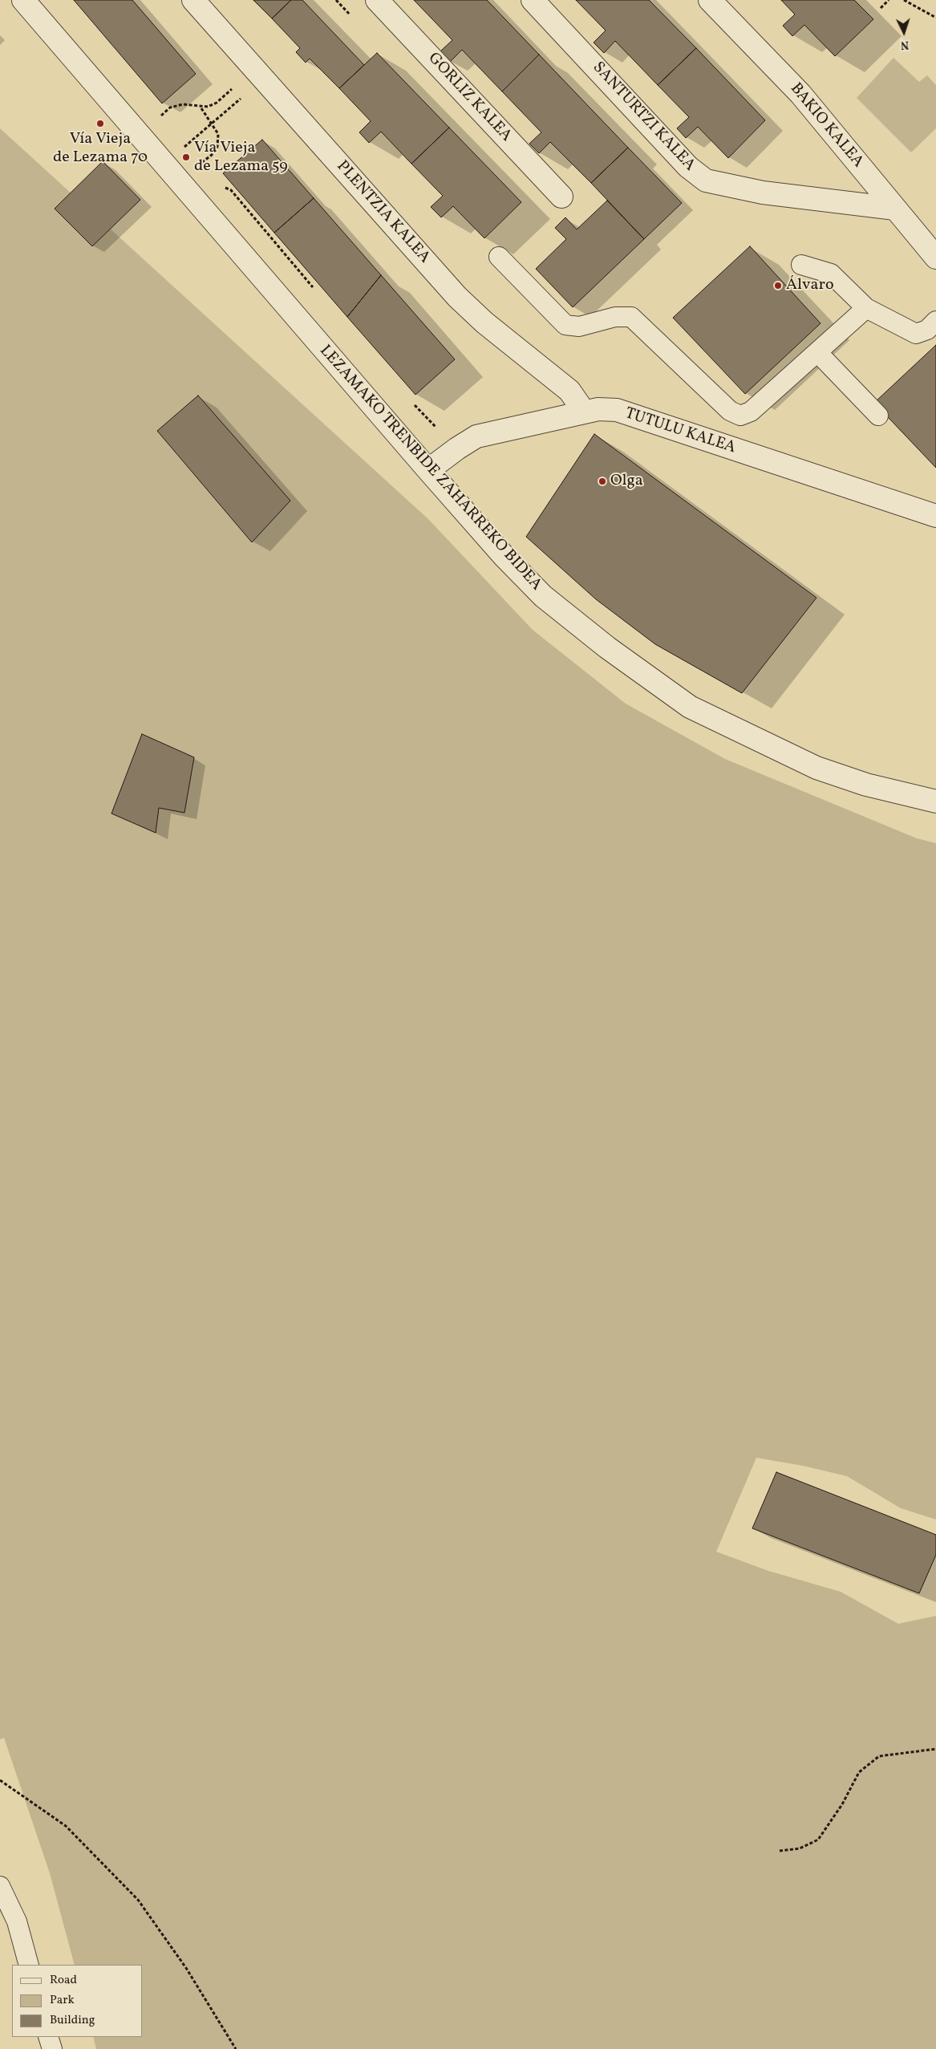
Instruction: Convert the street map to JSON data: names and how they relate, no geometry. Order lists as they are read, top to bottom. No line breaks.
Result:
{"streets":{"street":["GORLIZ KALEA","SANTURTZI KALEA","BAKIO KALEA","PLENTZIA KALEA","TUTULU KALEA","LEZAMAKO TRENBIDE ZAHARREKO BIDEA"]},"crossings":[["SANTURTZI KALEA","BAKIO KALEA"],["PLENTZIA KALEA","TUTULU KALEA"],["TUTULU KALEA","LEZAMAKO TRENBIDE ZAHARREKO BIDEA"]],"places":["Vía Vieja de Lezama 70","Vía Vieja de Lezama 59","Álvaro","Olga"],"legend":["Road","Park","Building"],"north":"bottom"}
